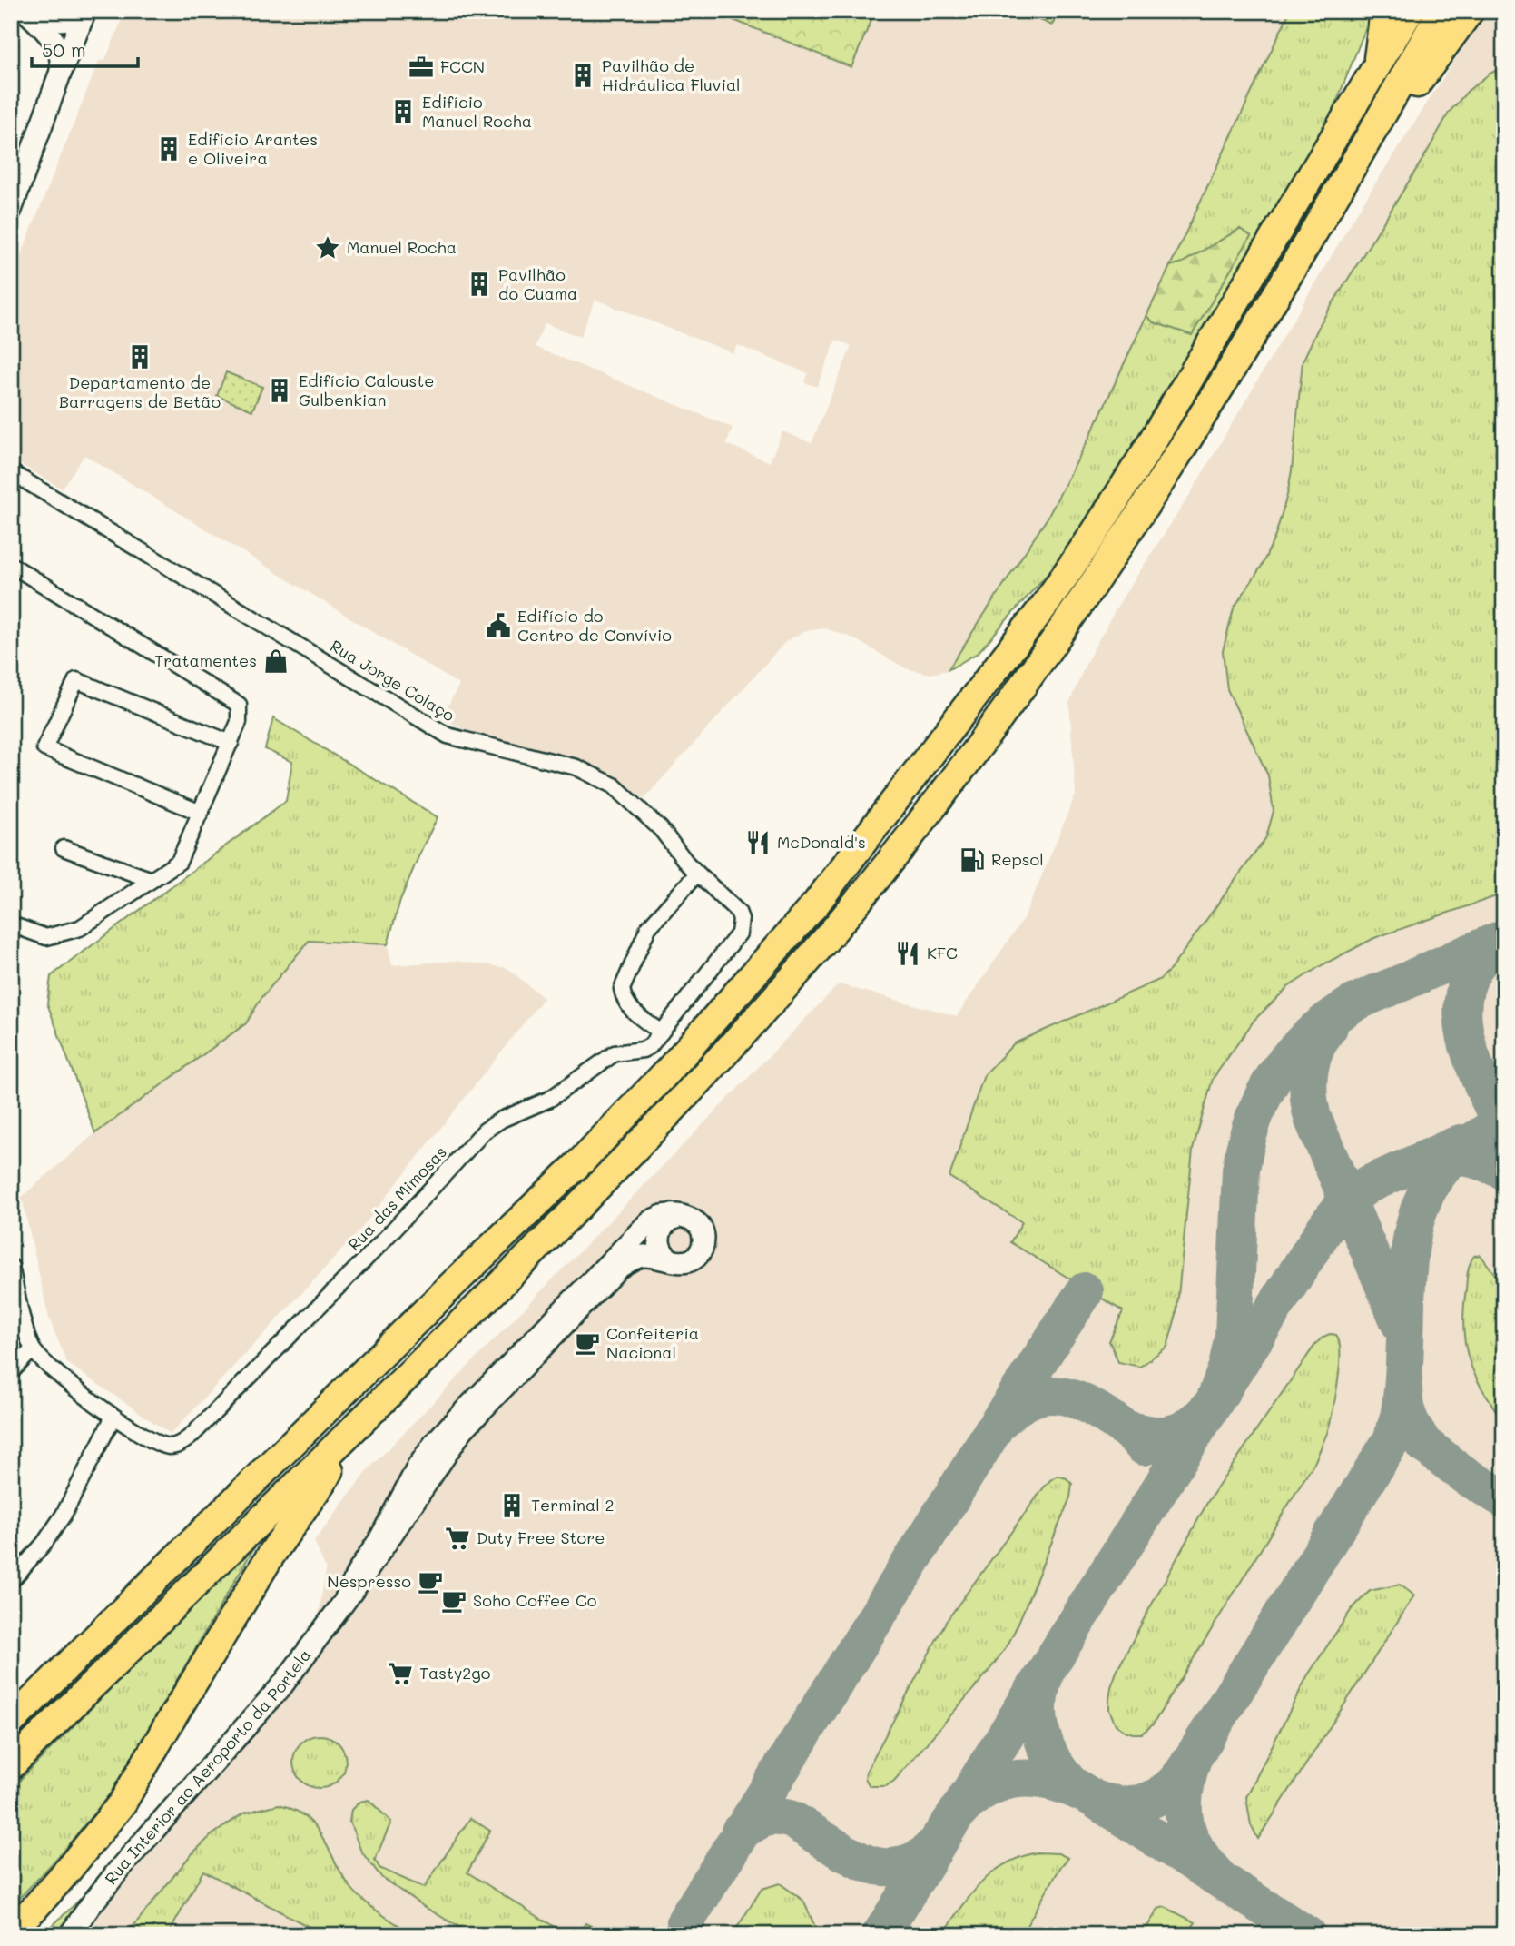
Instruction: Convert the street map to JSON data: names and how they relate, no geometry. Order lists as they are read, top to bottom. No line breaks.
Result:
{"streets":{"street":["Rua Jorge Colaço","Rua das Mimosas","Rua Interior ao Aeroporto da Portela"]},"crossings":[["Rua Jorge Colaço","Rua das Mimosas"]],"places":{"office":["FCCN"],"building":["Pavilhão de Hidráulica Fluvial","Edifício Manuel Rocha","Edifício Arantes e Oliveira","Pavilhão do Cuama","Departamento de Barragens de Betão","Edifício Calouste Gulbenkian","Terminal 2"],"place":["Manuel Rocha"],"public building":["Edifício do Centro de Convívio"],"shop":["Tratamentes"],"restaurant":["McDonald's","KFC"],"fuel station":["Repsol"],"cafe":["Confeiteria Nacional","Nespresso","Soho Coffee Co"],"supermarket":["Duty Free Store","Tasty2go"]},"scale_bar":"50 m"}
